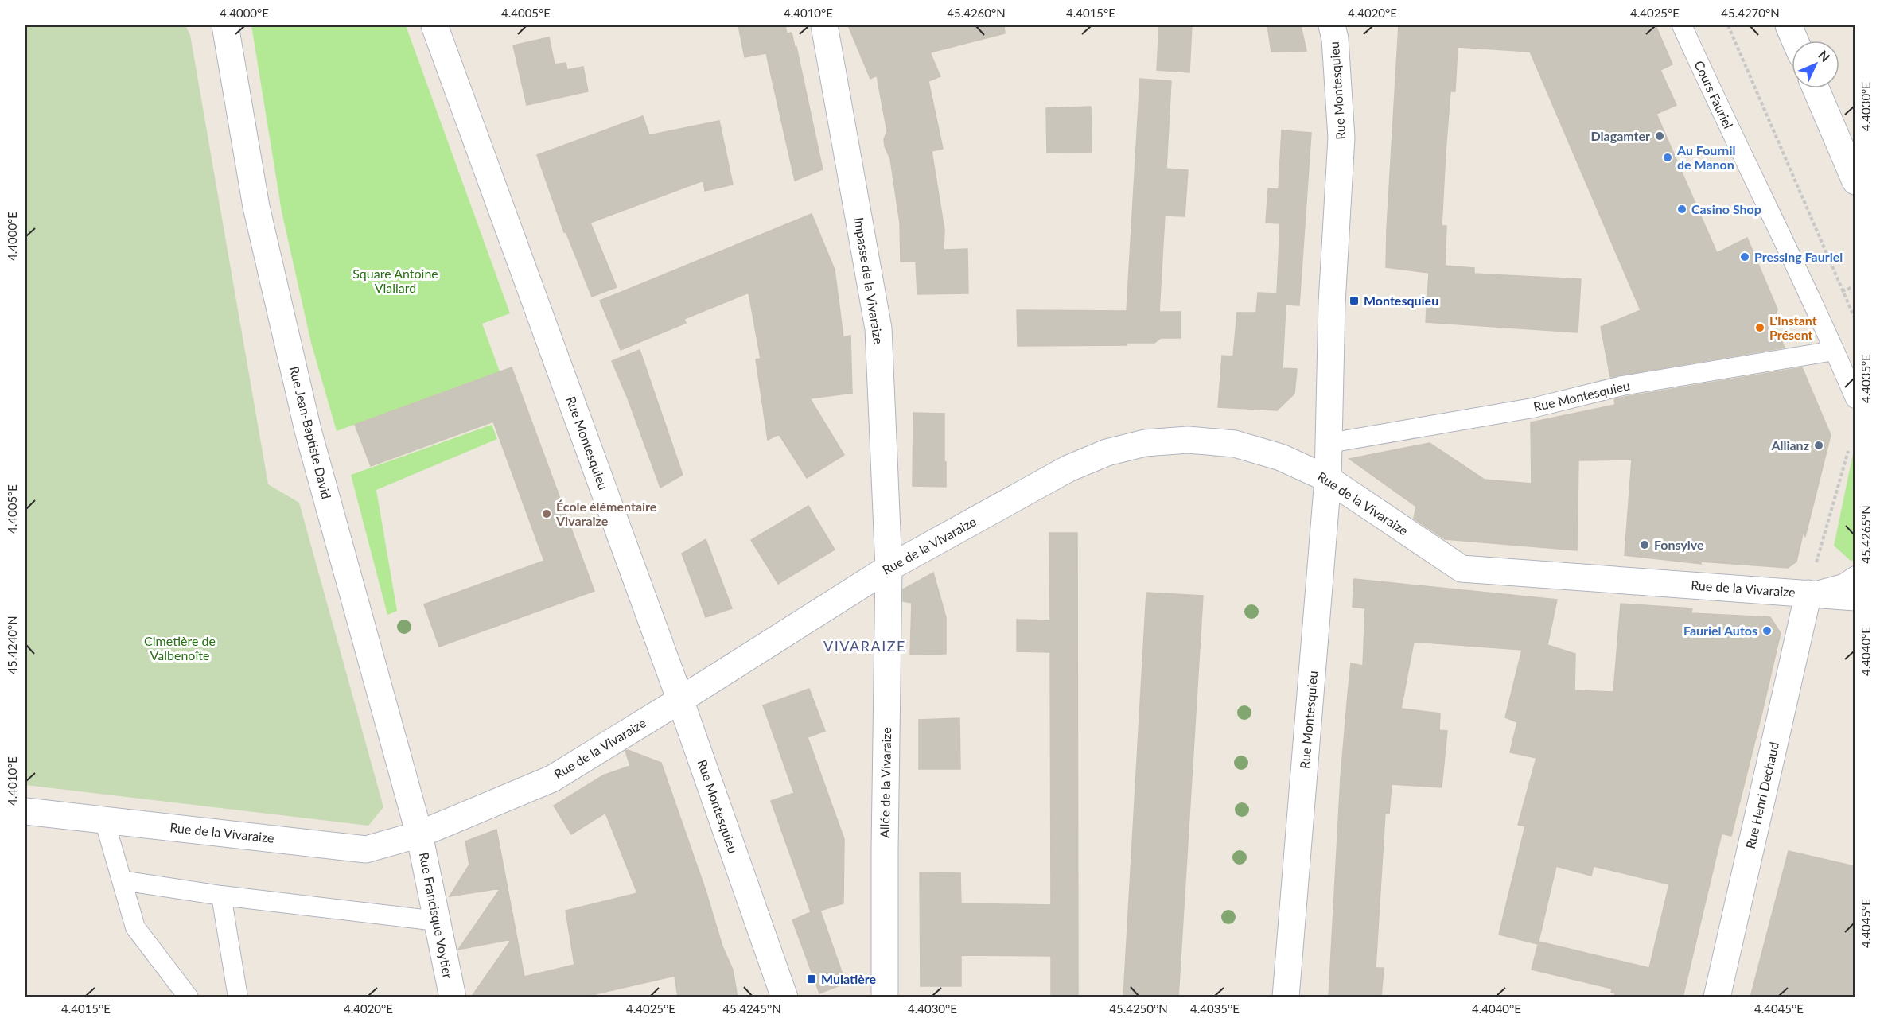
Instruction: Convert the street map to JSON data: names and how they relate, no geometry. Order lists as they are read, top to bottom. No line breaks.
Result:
{"streets":{"street":["Rue Montesquieu","Impasse de la Vivaraize","Rue Jean-Baptiste David","Rue de la Vivaraize","Allée de la Vivaraize","Rue Henri Dechaud","Rue Francisque Voytier"],"lane":["Cours Fauriel"]},"crossings":[["Rue Montesquieu","Cours Fauriel"],["Rue Montesquieu","Rue de la Vivaraize"],["Impasse de la Vivaraize","Rue de la Vivaraize"],["Impasse de la Vivaraize","Allée de la Vivaraize"],["Rue Jean-Baptiste David","Rue de la Vivaraize"],["Rue Jean-Baptiste David","Rue Francisque Voytier"],["Rue de la Vivaraize","Allée de la Vivaraize"],["Rue de la Vivaraize","Rue Henri Dechaud"],["Rue de la Vivaraize","Rue Francisque Voytier"]],"districts":["VIVARAIZE"],"parks":["Square Antoine Viallard","Cimetière de Valbenoîte"],"places":{"other":["Diagamter","Au Fournil de Manon","Casino Shop","Pressing Fauriel","L'Instant Présent","Allianz","École élémentaire Vivaraize","Fonsylve","Fauriel Autos"],"transit":["Montesquieu","Mulatière"]},"north":"top right","coordinates":["4.4000°E","4.4005°E","4.4010°E","45.4260°N","4.4015°E","4.4020°E","4.4025°E","45.4270°N","4.4030°E","4.4035°E","45.4265°N","45.4240°N","4.4040°E","4.4045°E","45.4245°N","45.4250°N"]}
